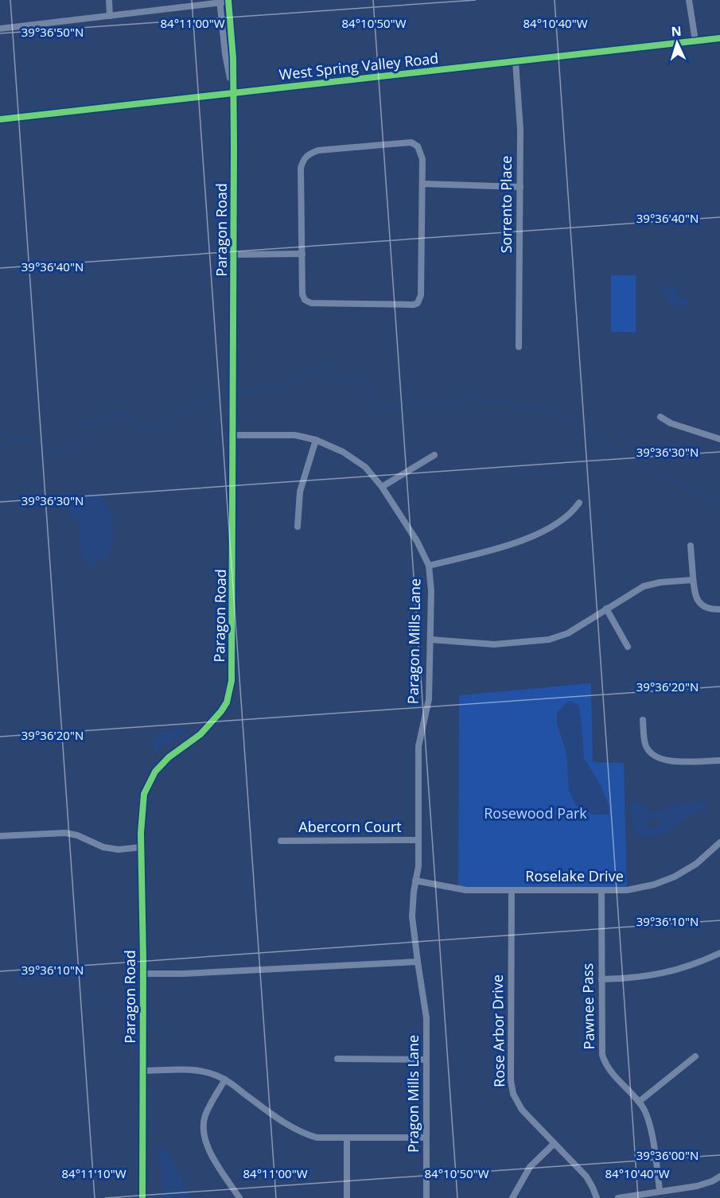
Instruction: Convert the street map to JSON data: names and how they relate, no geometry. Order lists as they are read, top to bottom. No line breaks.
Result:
{"streets":{"street":["West Spring Valley Road","Sorrento Place","Paragon Road","Paragon Mills Lane","Abercorn Court","Roselake Drive","Pawnee Pass","Rose Arbor Drive","Pragon Mills Lane"]},"crossings":[["West Spring Valley Road","Sorrento Place"],["West Spring Valley Road","Paragon Road"],["Paragon Road","Paragon Mills Lane"],["Paragon Mills Lane","Abercorn Court"],["Paragon Mills Lane","Roselake Drive"],["Paragon Mills Lane","Pragon Mills Lane"],["Roselake Drive","Pawnee Pass"],["Roselake Drive","Rose Arbor Drive"]],"parks":["Rosewood Park"],"north":"top","coordinates":["84°11'00\"W","84°10'50\"W","84°10'40\"W","39°36'50\"N","39°36'40\"N","39°36'30\"N","39°36'20\"N","39°36'10\"N","39°36'00\"N","84°11'10\"W"]}
